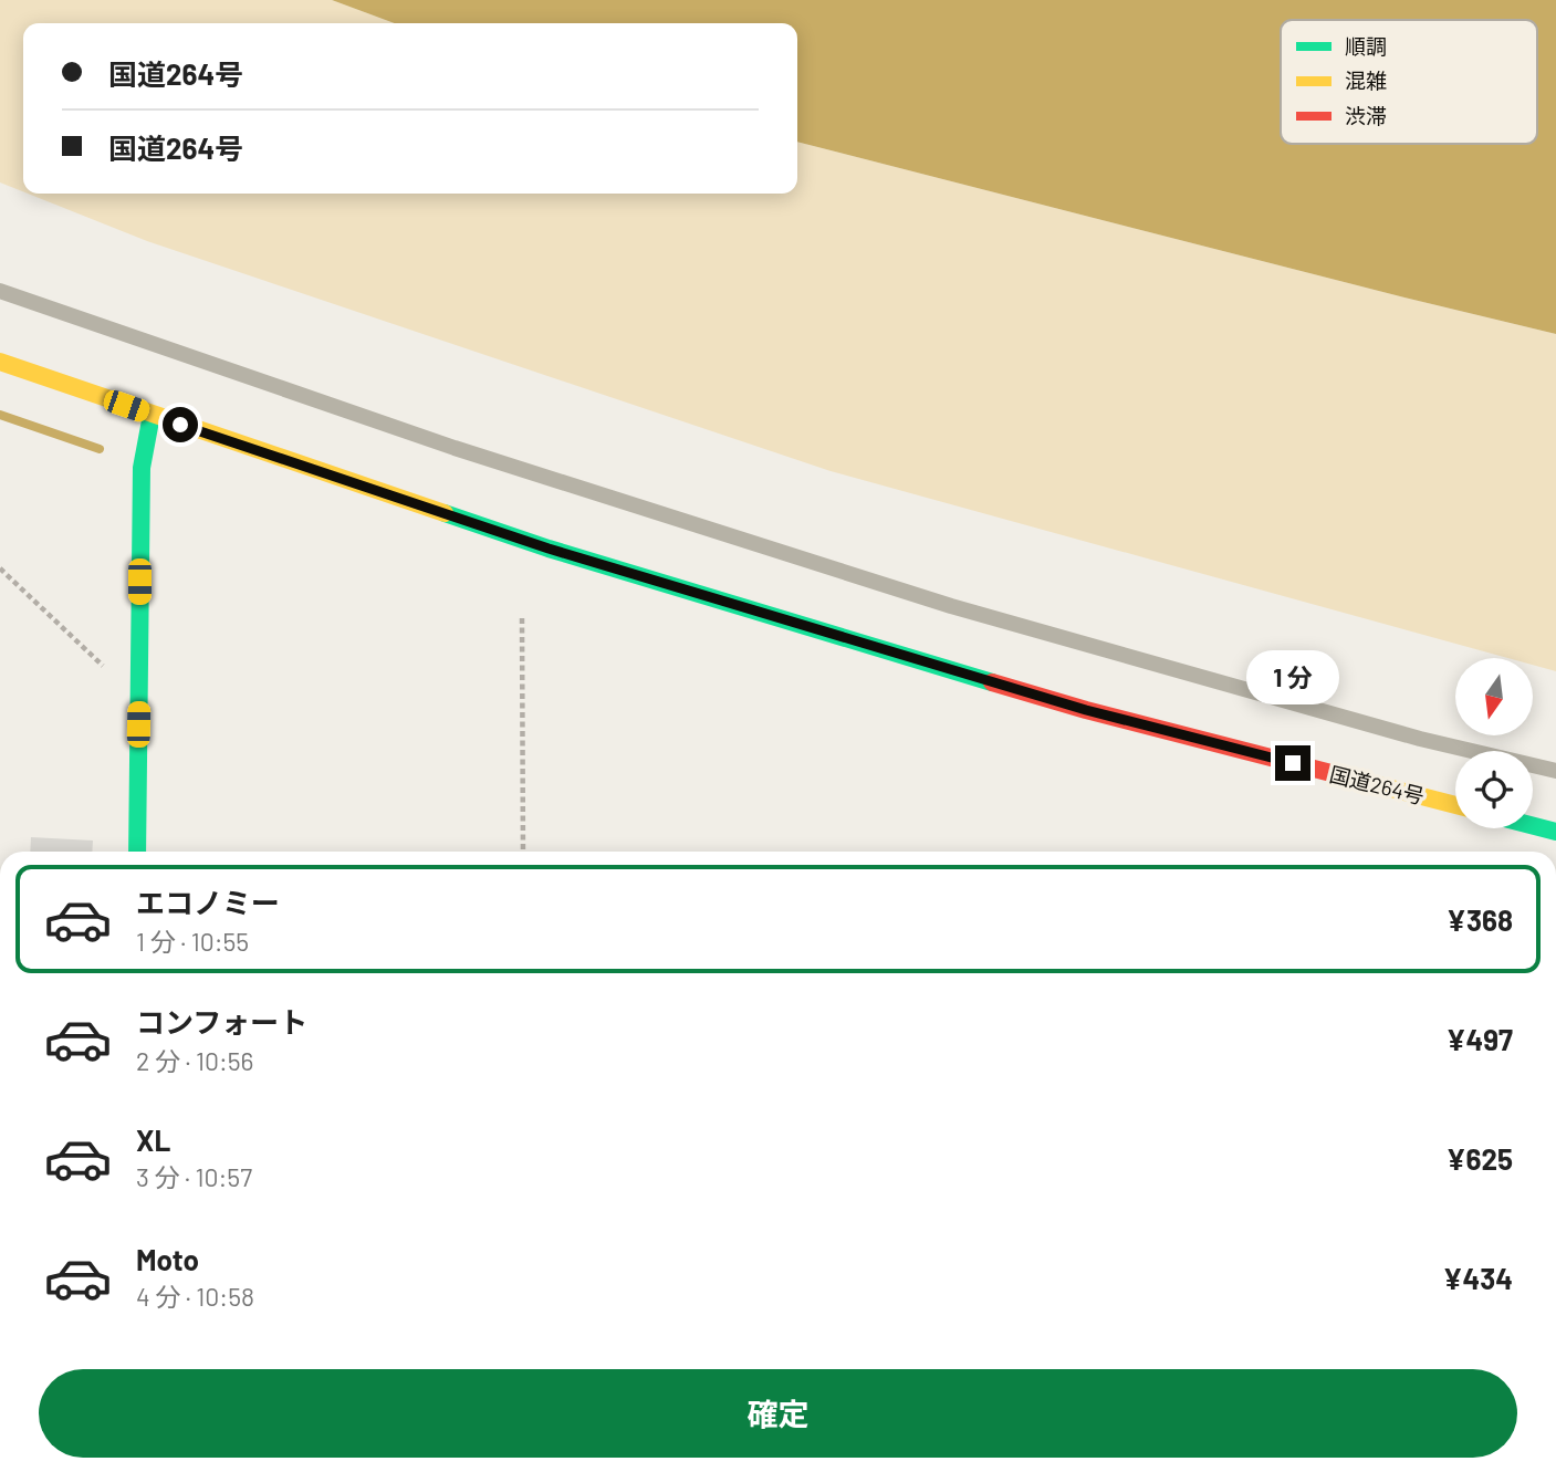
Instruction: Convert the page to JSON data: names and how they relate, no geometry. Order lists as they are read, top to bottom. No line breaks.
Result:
{"streets":{"main road":["国道264号"]},"legend":["順調","混雑","渋滞"],"north":"bottom","page":{"banner":["国道264号","国道264号"],"bubble":"1 分","list":[{"name":"エコノミー","note":"1 分 · 10:55","value":"¥368"},{"name":"コンフォート","note":"2 分 · 10:56","value":"¥497"},{"name":"XL","note":"3 分 · 10:57","value":"¥625"},{"name":"Moto","note":"4 分 · 10:58","value":"¥434"}],"buttons":"確定"}}
